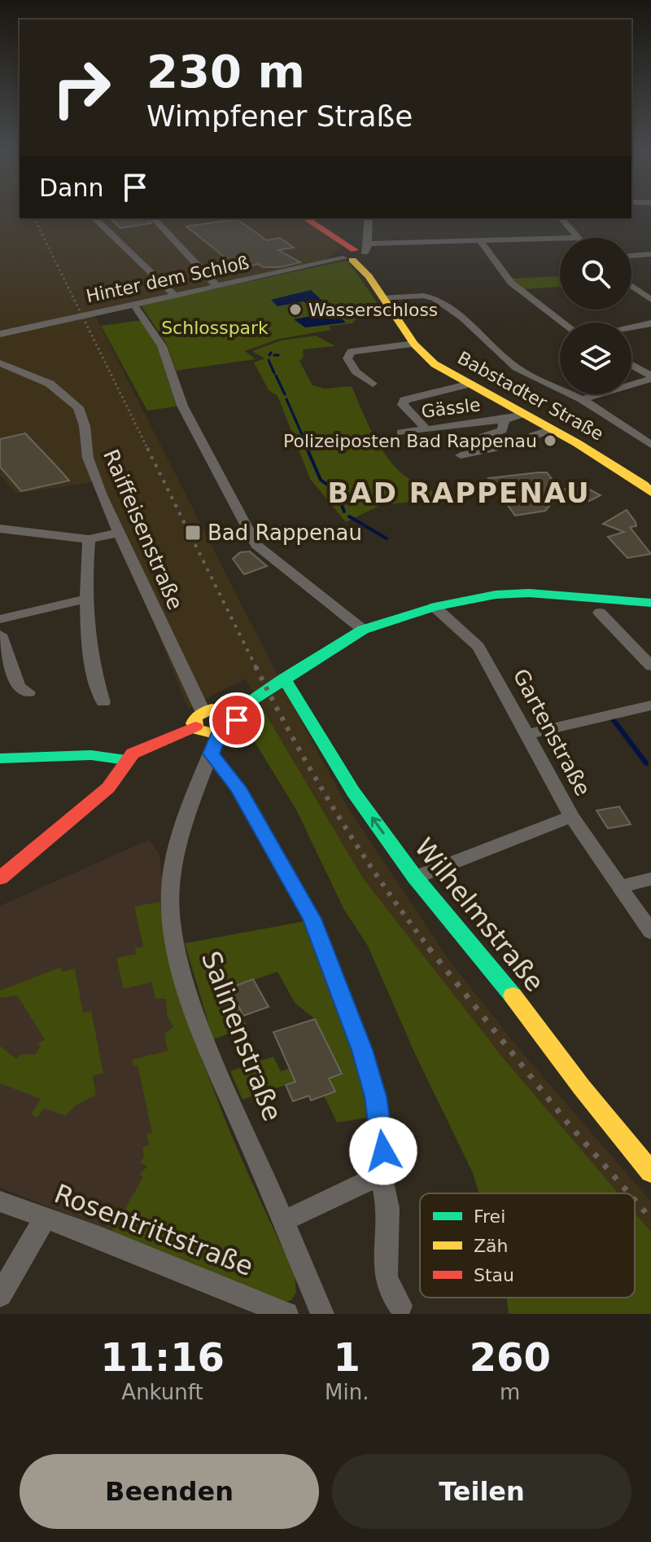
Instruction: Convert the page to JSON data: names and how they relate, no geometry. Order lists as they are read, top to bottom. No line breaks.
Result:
{"streets":{"street":["Hinter dem Schloß","Babstadter Straße","Gässle","Raiffeisenstraße","Gartenstraße","Wilhelmstraße","Salinenstraße","Rosentrittstraße"]},"crossings":[["Hinter dem Schloß","Babstadter Straße"],["Babstadter Straße","Gässle"],["Raiffeisenstraße","Salinenstraße"]],"districts":["BAD RAPPENAU"],"parks":["Schlosspark"],"places":{"other":["Wasserschloss","Polizeiposten Bad Rappenau"],"transit":["Bad Rappenau"]},"legend":["Frei","Zäh","Stau"],"page":{"turn":["230 m","Wimpfener Straße"],"then":"Dann","eta":["11:16","Ankunft","1","Min.","260","m"],"buttons":["Beenden","Teilen"]}}
